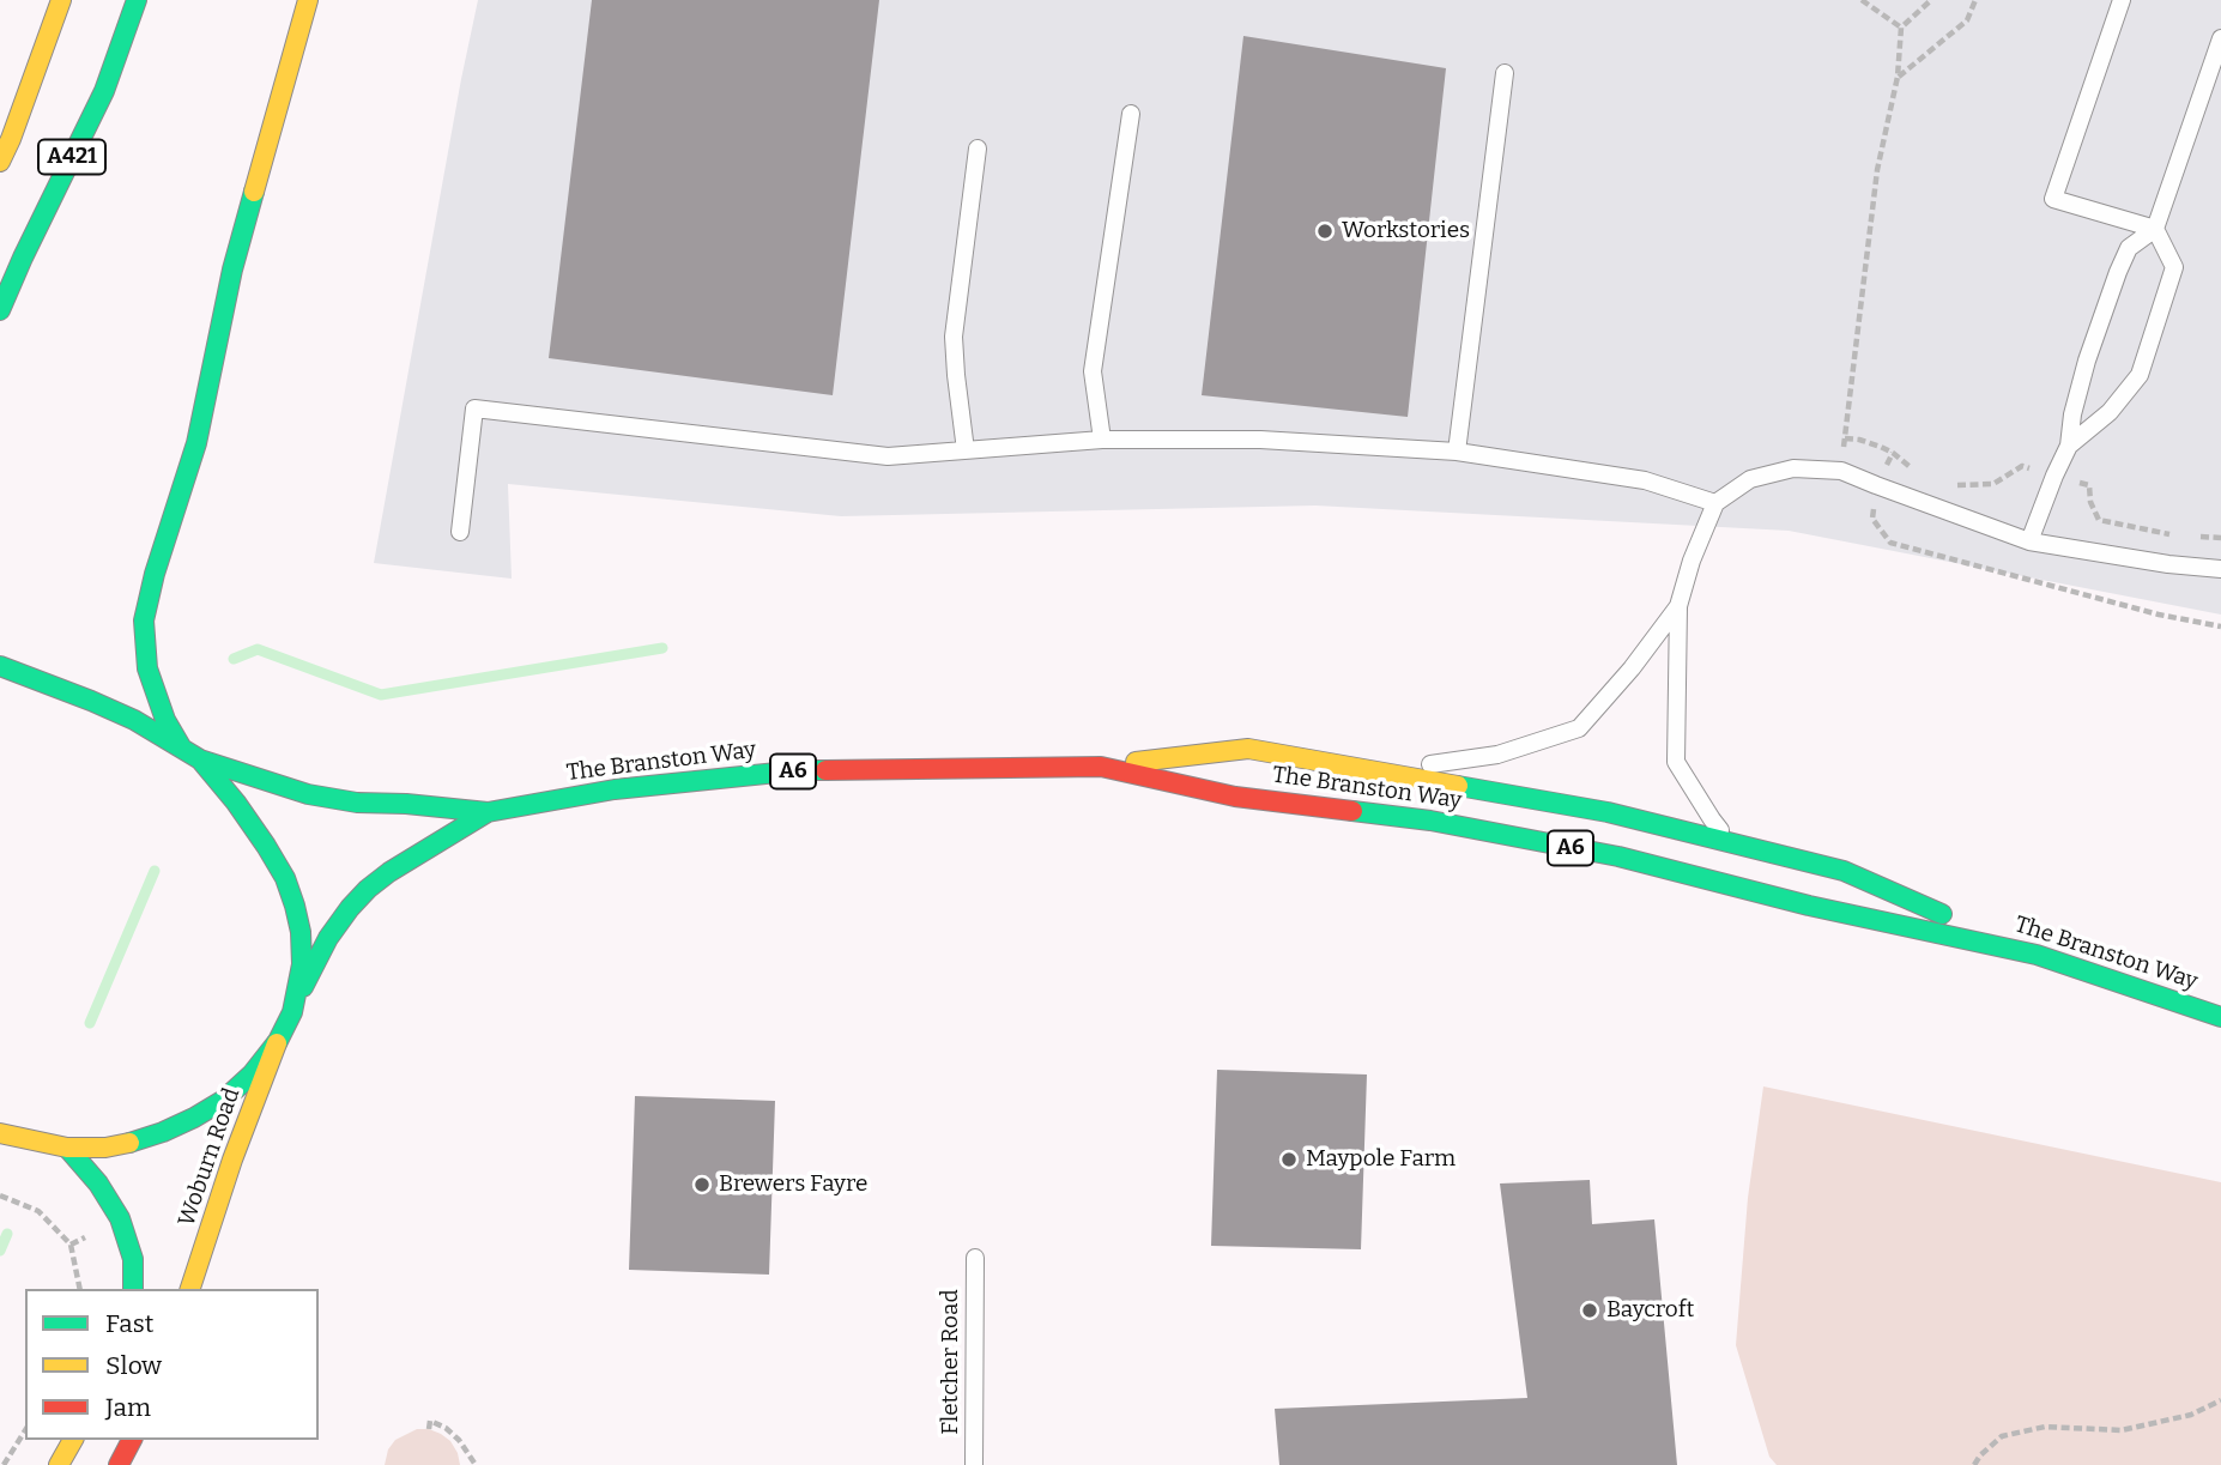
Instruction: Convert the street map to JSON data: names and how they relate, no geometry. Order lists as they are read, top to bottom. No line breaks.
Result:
{"streets":{"main road":["A421","The Branston Way","A6","Woburn Road"],"lane":["Fletcher Road"]},"places":["Workstories","Maypole Farm","Brewers Fayre","Baycroft"],"legend":["Fast","Slow","Jam"]}
